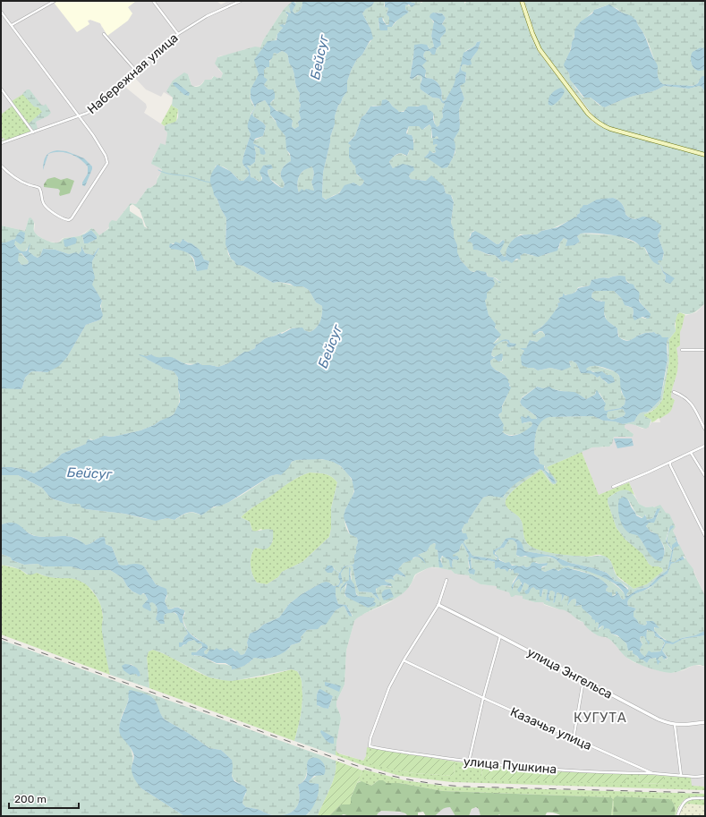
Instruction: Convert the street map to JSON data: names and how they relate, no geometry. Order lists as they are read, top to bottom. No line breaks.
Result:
{"streets":{"street":["Набережная улица","улица Энгельса","Казачья улица","улица Пушкина"]},"crossings":[["Казачья улица","улица Пушкина"]],"districts":["КУГУТА"],"water":["Бейсуг"],"scale_bar":"200 m"}
